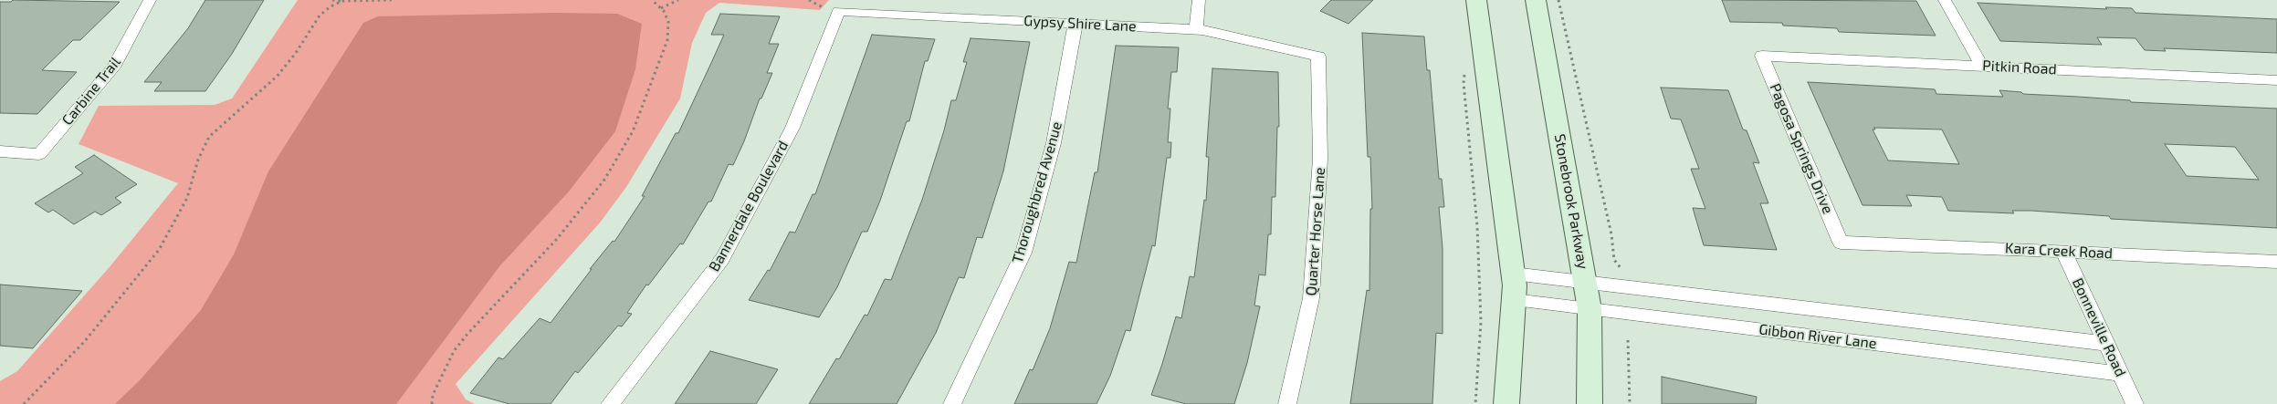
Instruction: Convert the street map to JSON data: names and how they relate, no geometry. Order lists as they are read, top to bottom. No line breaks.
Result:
{"streets":{"main road":["Stonebrook Parkway"],"street":["Gypsy Shire Lane","Pitkin Road","Carbine Trail","Pagosa Springs Drive","Thoroughbred Avenue","Bannerdale Boulevard","Quarter Horse Lane","Kara Creek Road","Bonneville Road","Gibbon River Lane"]},"crossings":[["Gypsy Shire Lane","Thoroughbred Avenue"],["Gypsy Shire Lane","Bannerdale Boulevard"],["Gypsy Shire Lane","Quarter Horse Lane"],["Pitkin Road","Pagosa Springs Drive"],["Pagosa Springs Drive","Kara Creek Road"],["Stonebrook Parkway","Gibbon River Lane"],["Kara Creek Road","Bonneville Road"],["Bonneville Road","Gibbon River Lane"]]}
